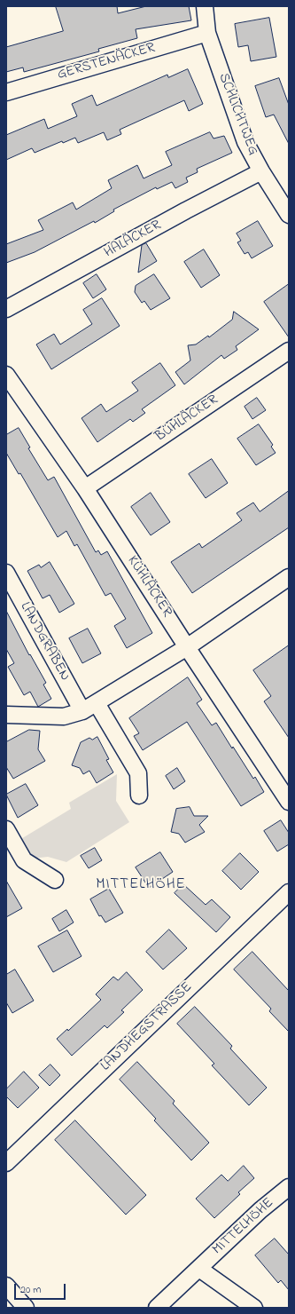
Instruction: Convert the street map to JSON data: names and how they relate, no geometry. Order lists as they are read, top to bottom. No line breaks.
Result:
{"streets":{"street":["GERSTENÄCKER","SCHLICHTWEG","HALÄCKER","BÜHLÄCKER","KÜHLÄCKER","LANDGRABEN","LANDHEGSTRASSE","MITTELHÖHE"]},"crossings":[["GERSTENÄCKER","SCHLICHTWEG"],["SCHLICHTWEG","HALÄCKER"],["BÜHLÄCKER","KÜHLÄCKER"]],"districts":["MITTELHÖHE"],"scale_bar":"20 m"}
